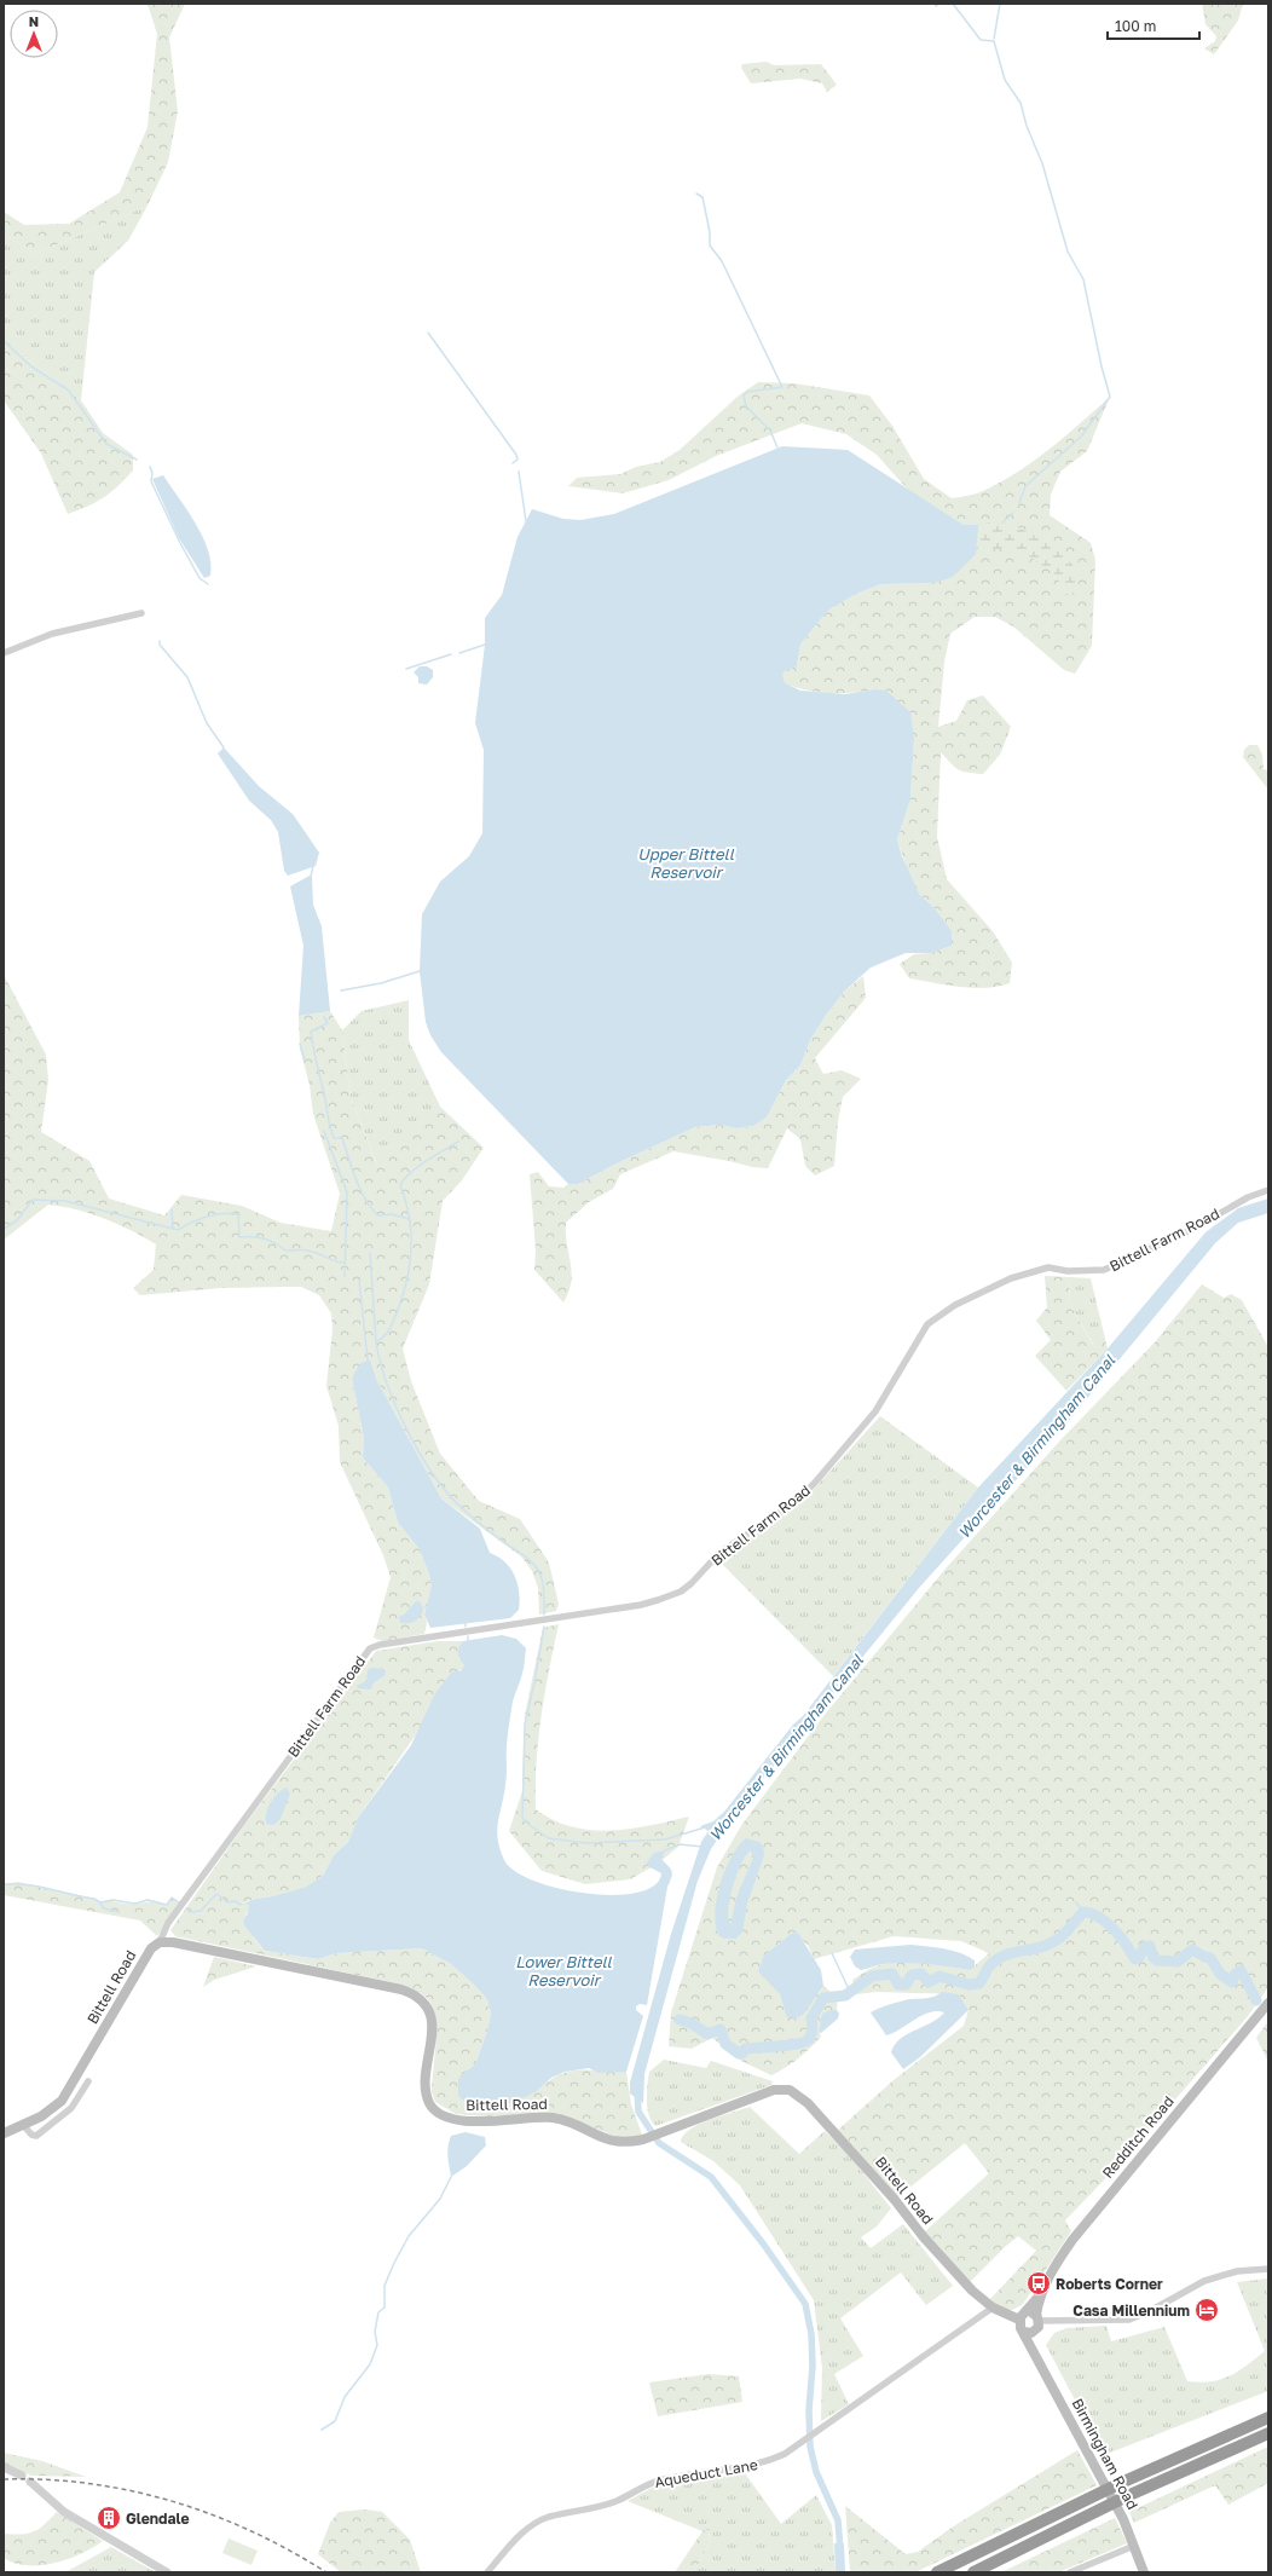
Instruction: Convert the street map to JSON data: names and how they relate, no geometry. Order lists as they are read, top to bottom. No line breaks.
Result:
{"streets":{"main road":["Bittell Road","Redditch Road","Birmingham Road"],"street":["Bittell Farm Road","Aqueduct Lane"]},"crossings":[["Bittell Farm Road","Bittell Road"],["Bittell Road","Redditch Road"],["Bittell Road","Birmingham Road"],["Bittell Road","Aqueduct Lane"],["Redditch Road","Birmingham Road"]],"water":["Upper Bittell Reservoir","Worcester & Birmingham Canal","Lower Bittell Reservoir"],"places":{"bus stop":["Roberts Corner"],"hotel":["Casa Millennium"],"building":["Glendale"]},"scale_bar":"100 m","north":"top"}
